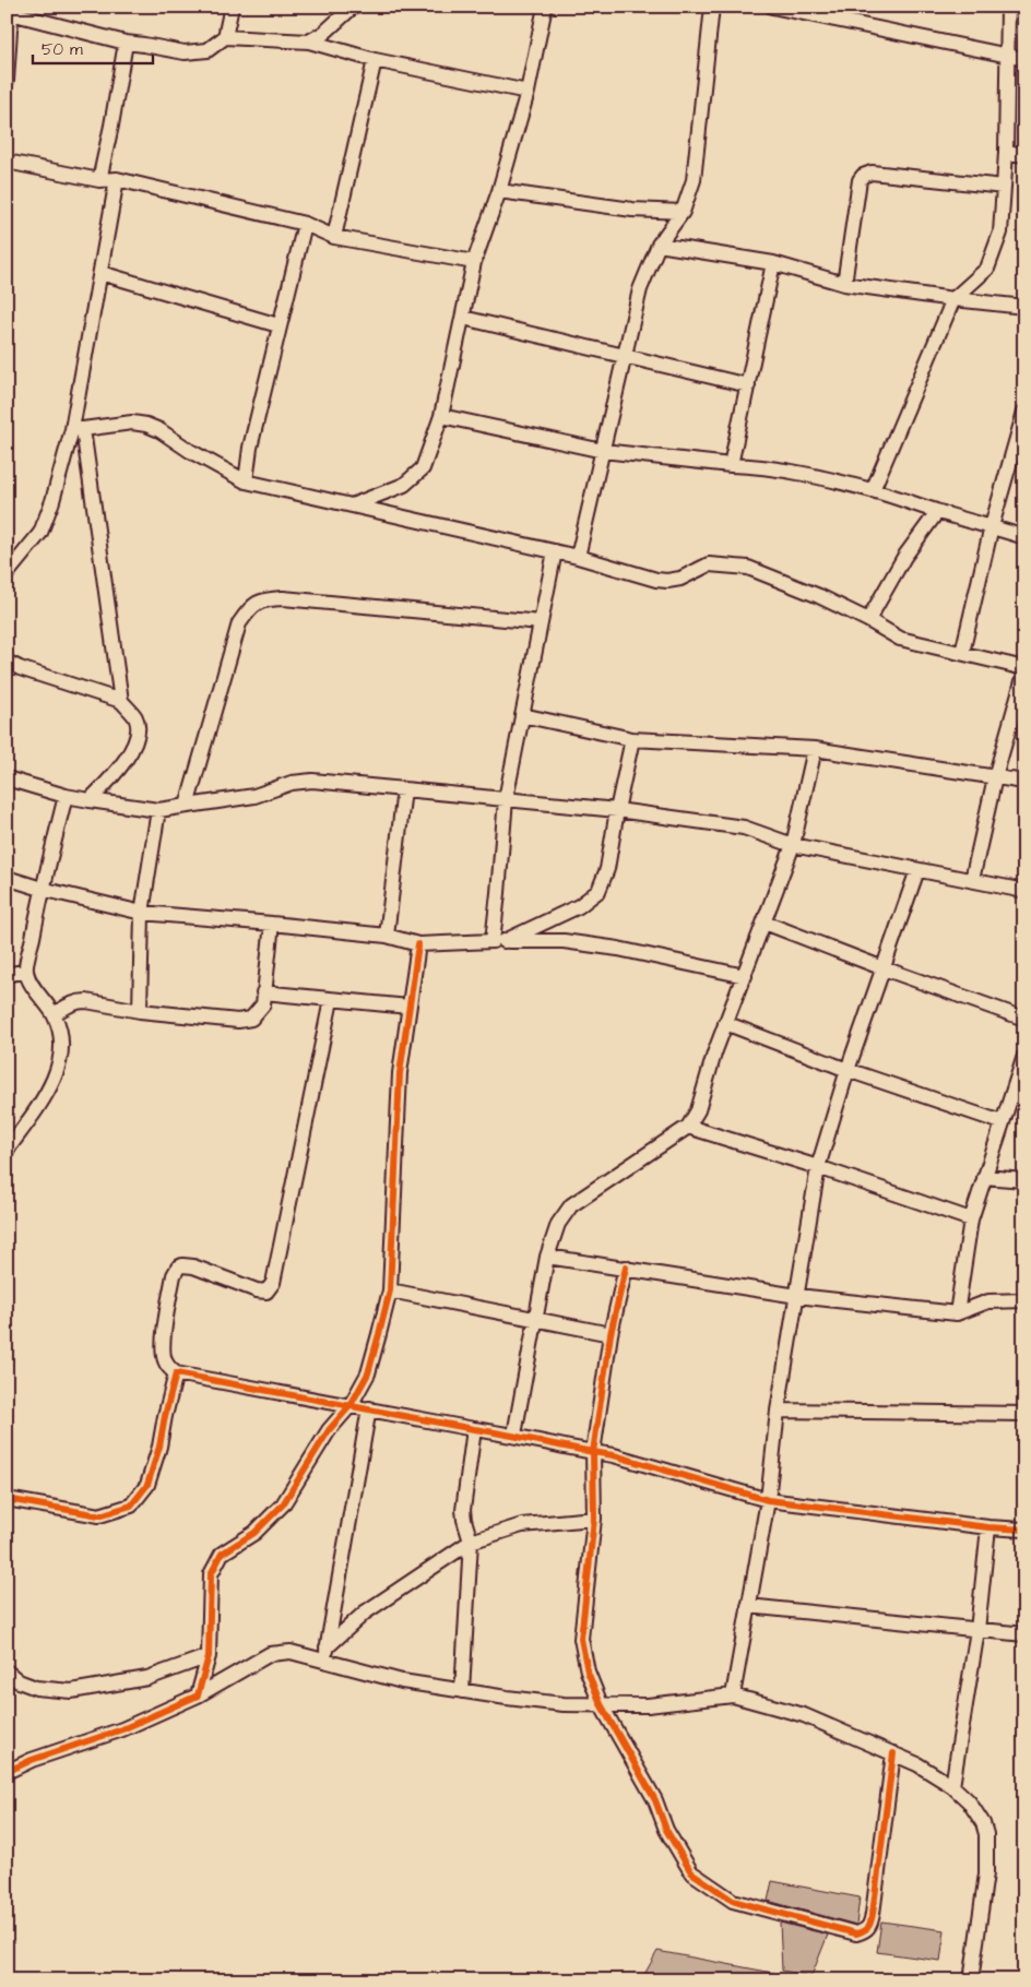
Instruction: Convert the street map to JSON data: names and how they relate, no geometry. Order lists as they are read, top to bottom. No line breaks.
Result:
{"scale_bar":"50 m"}
